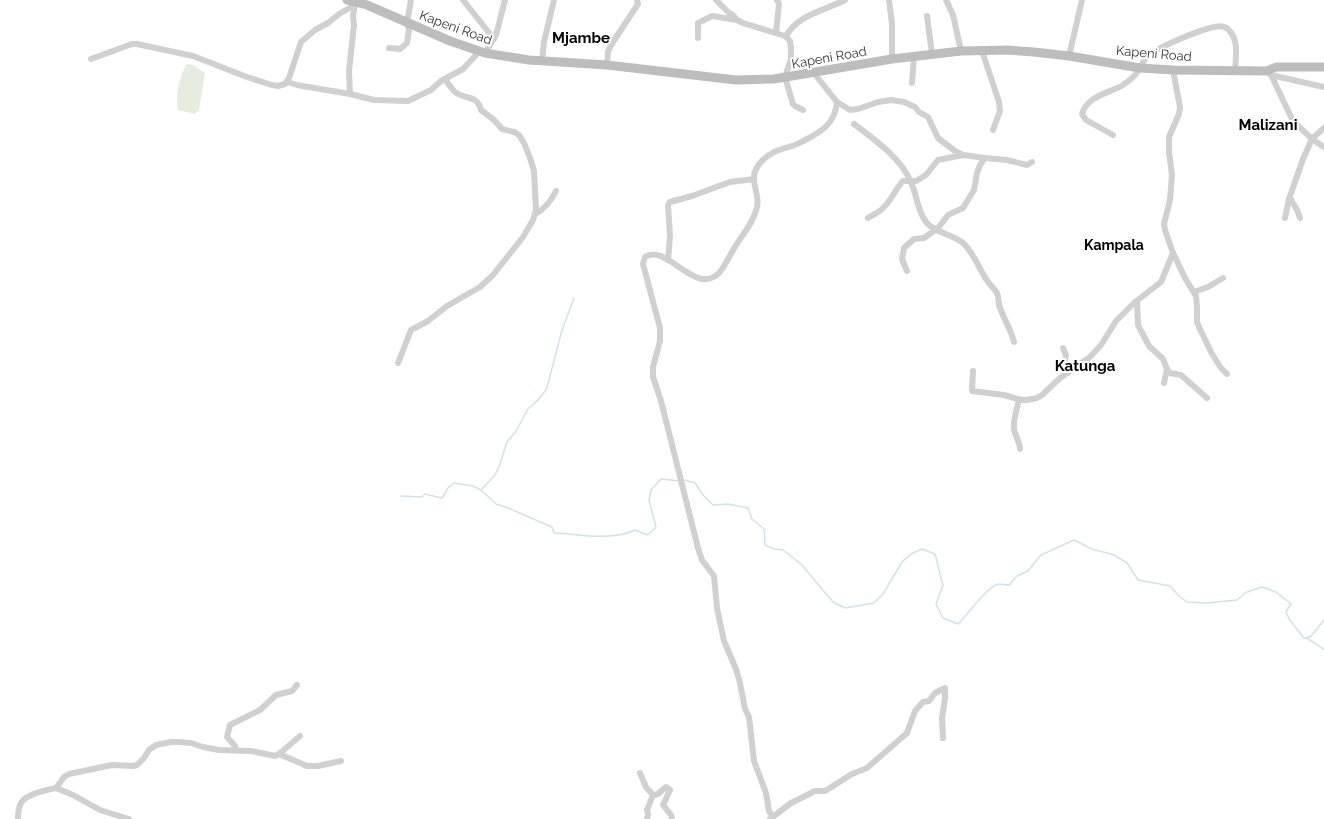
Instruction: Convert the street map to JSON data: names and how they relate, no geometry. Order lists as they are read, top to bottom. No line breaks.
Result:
{"streets":{"main road":["Kapeni Road"]},"districts":["Mjambe","Malizani","Kampala","Katunga"]}
